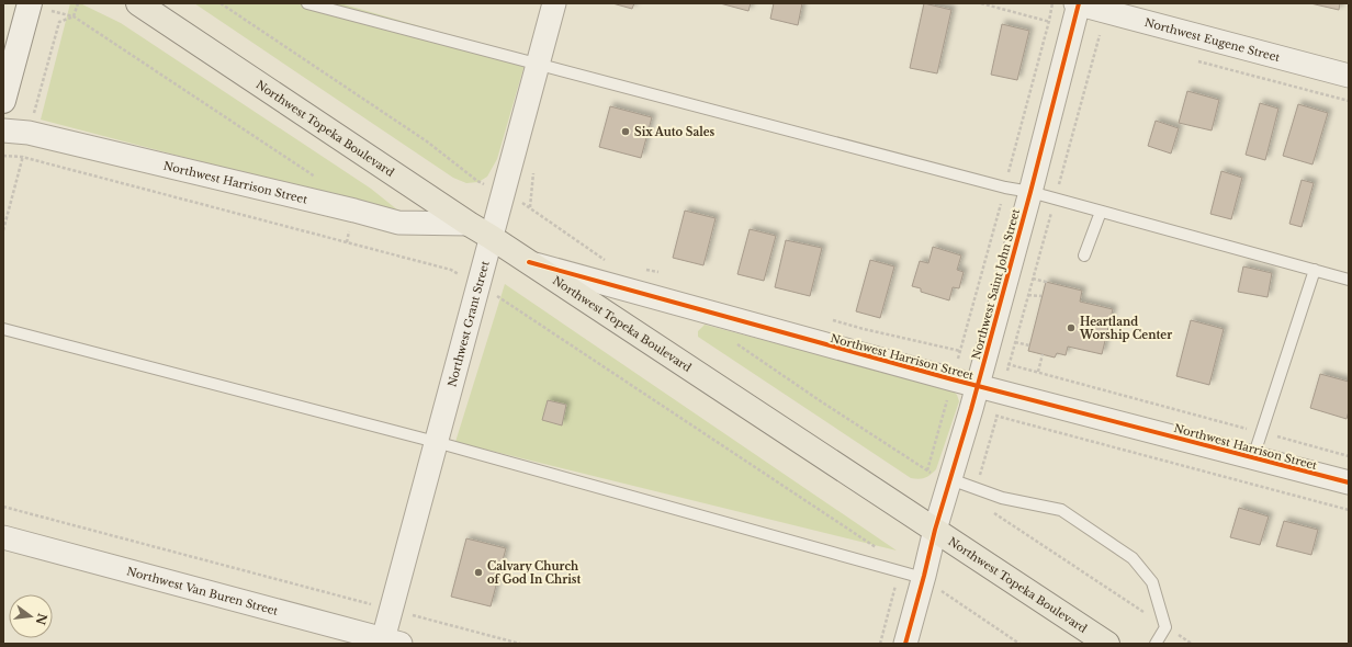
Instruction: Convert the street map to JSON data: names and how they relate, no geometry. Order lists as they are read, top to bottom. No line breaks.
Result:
{"streets":{"main road":["Northwest Topeka Boulevard"],"street":["Northwest Eugene Street","Northwest Harrison Street","Northwest Saint John Street","Northwest Grant Street","Northwest Van Buren Street"]},"crossings":[["Northwest Eugene Street","Northwest Saint John Street"],["Northwest Topeka Boulevard","Northwest Harrison Street"],["Northwest Topeka Boulevard","Northwest Saint John Street"],["Northwest Topeka Boulevard","Northwest Grant Street"],["Northwest Harrison Street","Northwest Saint John Street"],["Northwest Grant Street","Northwest Van Buren Street"]],"places":["Six Auto Sales","Heartland Worship Center","Calvary Church of God In Christ"],"north":"right"}
